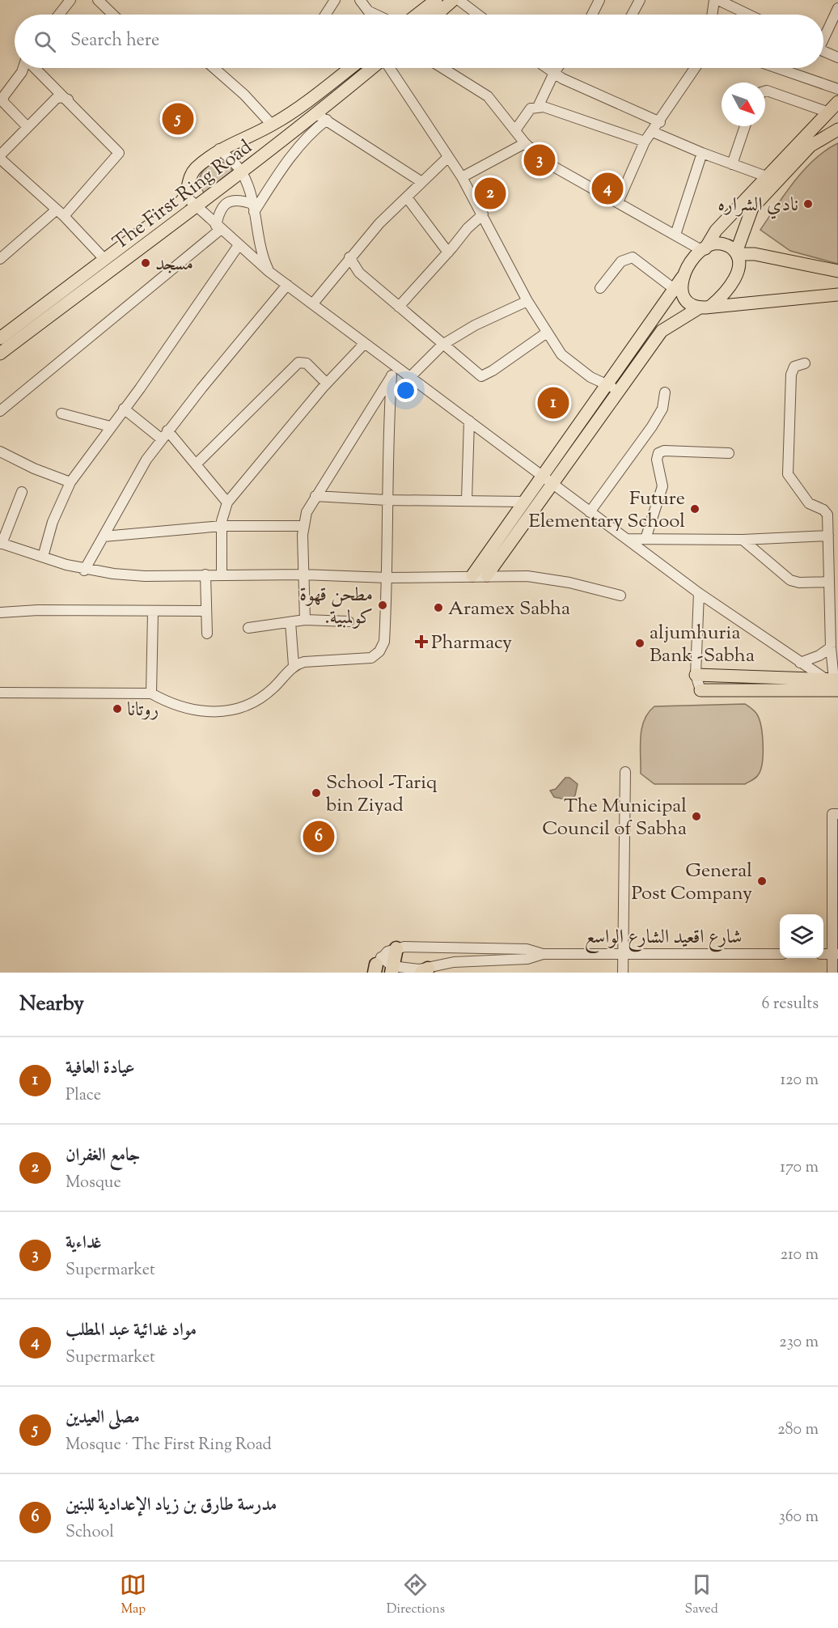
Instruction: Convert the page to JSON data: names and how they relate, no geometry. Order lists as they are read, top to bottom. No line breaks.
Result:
{"streets":{"main road":["The First Ring Road"],"street":["شارع اقعيد الشارع الواسع"]},"places":{"other":["نادي الشراره","مسجد","Future Elementary School","مطحن قهوة .كولمبية","Aramex Sabha","aljumhuria Bank -Sabha","روتانا","School -Tariq bin Ziyad","The Municipal Council of Sabha","General Post Company"],"health":["Pharmacy"]},"north":"bottom right","page":{"search":"Search here","pins":["5","3","4","2","1","6"],"heading":["Nearby","6 results"],"list":[{"mark":"1","name":"عيادة العافية","note":"Place","value":"120 m"},{"mark":"2","name":"جامع الغفران","note":"Mosque","value":"170 m"},{"mark":"3","name":"غداءية","note":"Supermarket","value":"210 m"},{"mark":"4","name":"مواد غدائية عبد المطلب","note":"Supermarket","value":"230 m"},{"mark":"5","name":"مصلى العيدين","note":"Mosque · The First Ring Road","value":"280 m"},{"mark":"6","name":"مدرسة طارق بن زياد الإعدادية للبنين","note":"School","value":"360 m"}],"nav":["Map","Directions","Saved"]}}
